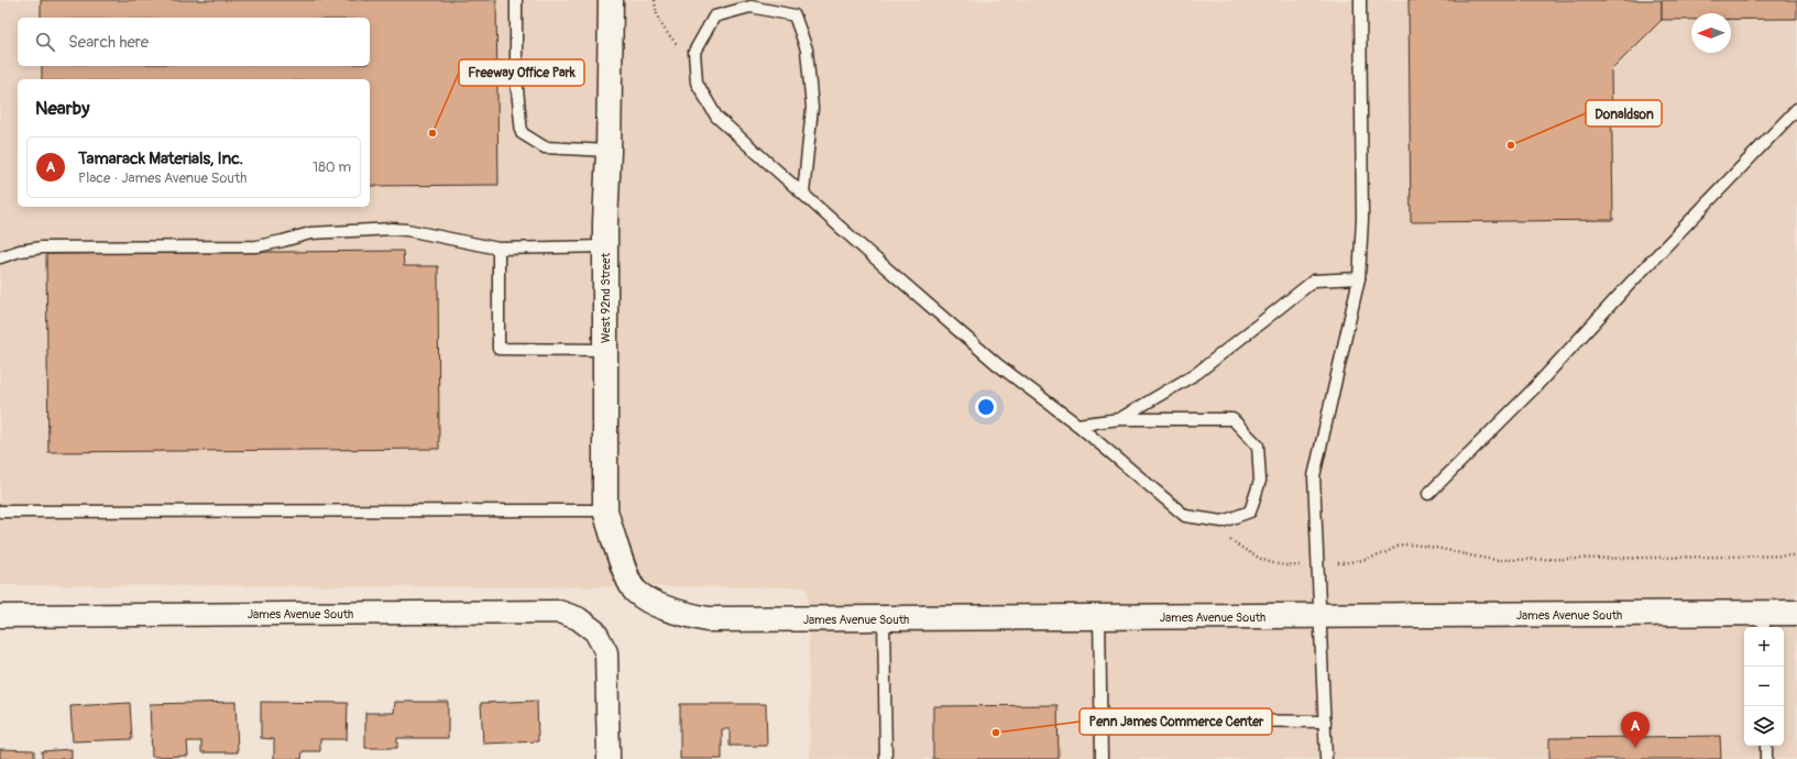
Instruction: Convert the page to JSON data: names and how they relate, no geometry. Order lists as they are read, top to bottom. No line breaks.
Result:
{"streets":{"street":["West 92nd Street","James Avenue South"]},"crossings":[["West 92nd Street","James Avenue South"]],"places":["Freeway Office Park","Donaldson","Penn James Commerce Center"],"north":"left","page":{"search":"Search here","heading":"Nearby","list":[{"mark":"A","name":"Tamarack Materials, Inc.","note":"Place · James Avenue South","value":"180 m"}],"map_buttons":["+","−"],"pins":"A"}}
